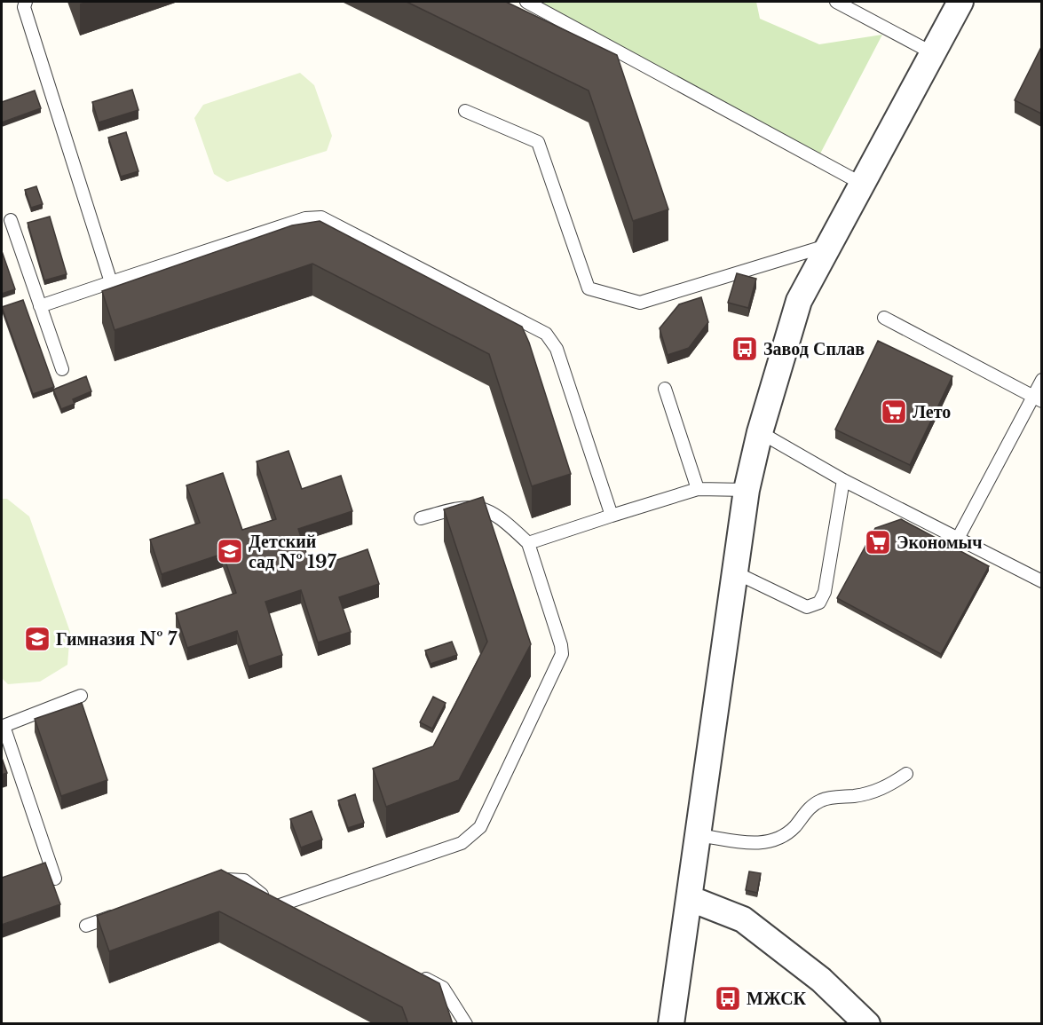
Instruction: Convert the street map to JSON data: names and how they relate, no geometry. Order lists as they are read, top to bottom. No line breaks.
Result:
{"places":{"bus stop":["Завод Сплав","МЖСК"],"supermarket":["Лето","Экономыч"],"school or university":["Детский сад № 197","Гимназия № 7"]}}
